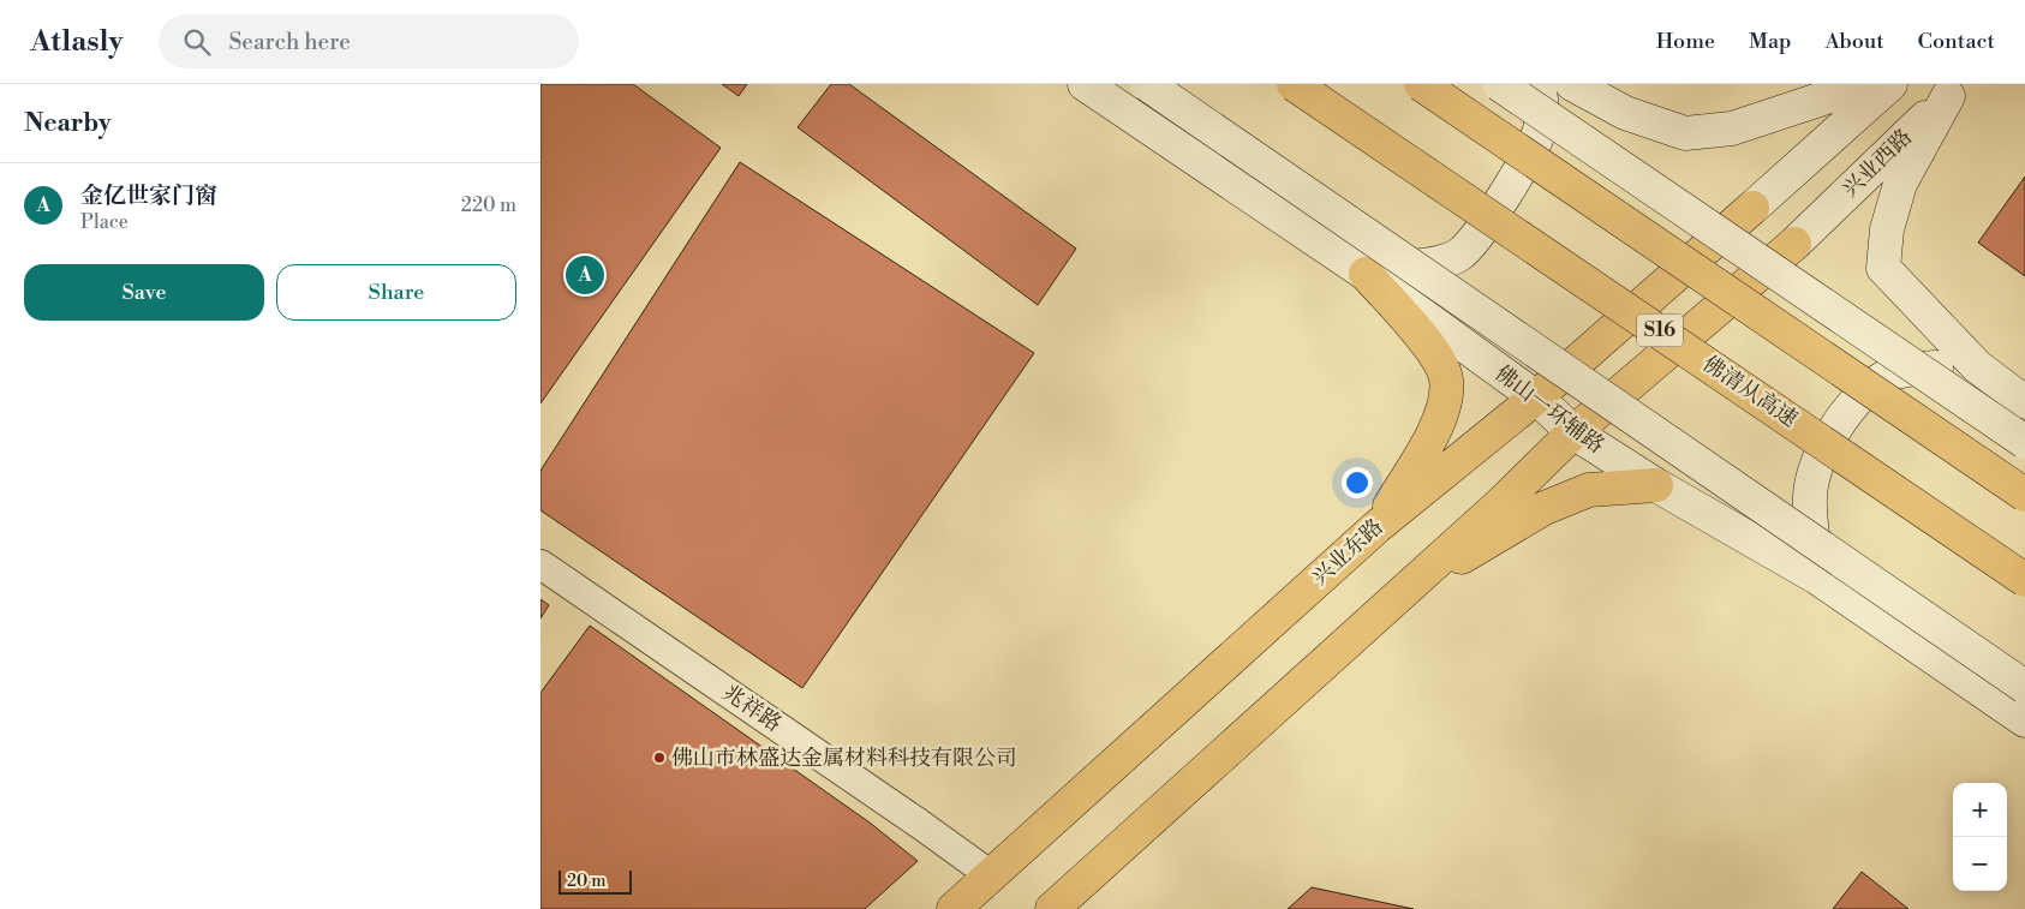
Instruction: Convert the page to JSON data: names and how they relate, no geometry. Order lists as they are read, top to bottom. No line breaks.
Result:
{"streets":{"main road":["兴业西路","S16","佛清从高速","佛山一环辅路","兴业东路"],"street":["兆祥路"]},"crossings":[["兴业西路","佛山一环辅路"],["佛山一环辅路","兴业东路"],["兴业东路","兆祥路"]],"places":["佛山市林盛达金属材料科技有限公司"],"scale_bar":"20 m","page":{"header":"Atlasly","search":"Search here","nav":["Home","Map","About","Contact"],"heading":"Nearby","list":[{"mark":"A","name":"金亿世家门窗","note":"Place","value":"220 m"}],"buttons":["Save","Share"],"pins":"A","map_buttons":["+","−"],"scale":"20 m"}}
